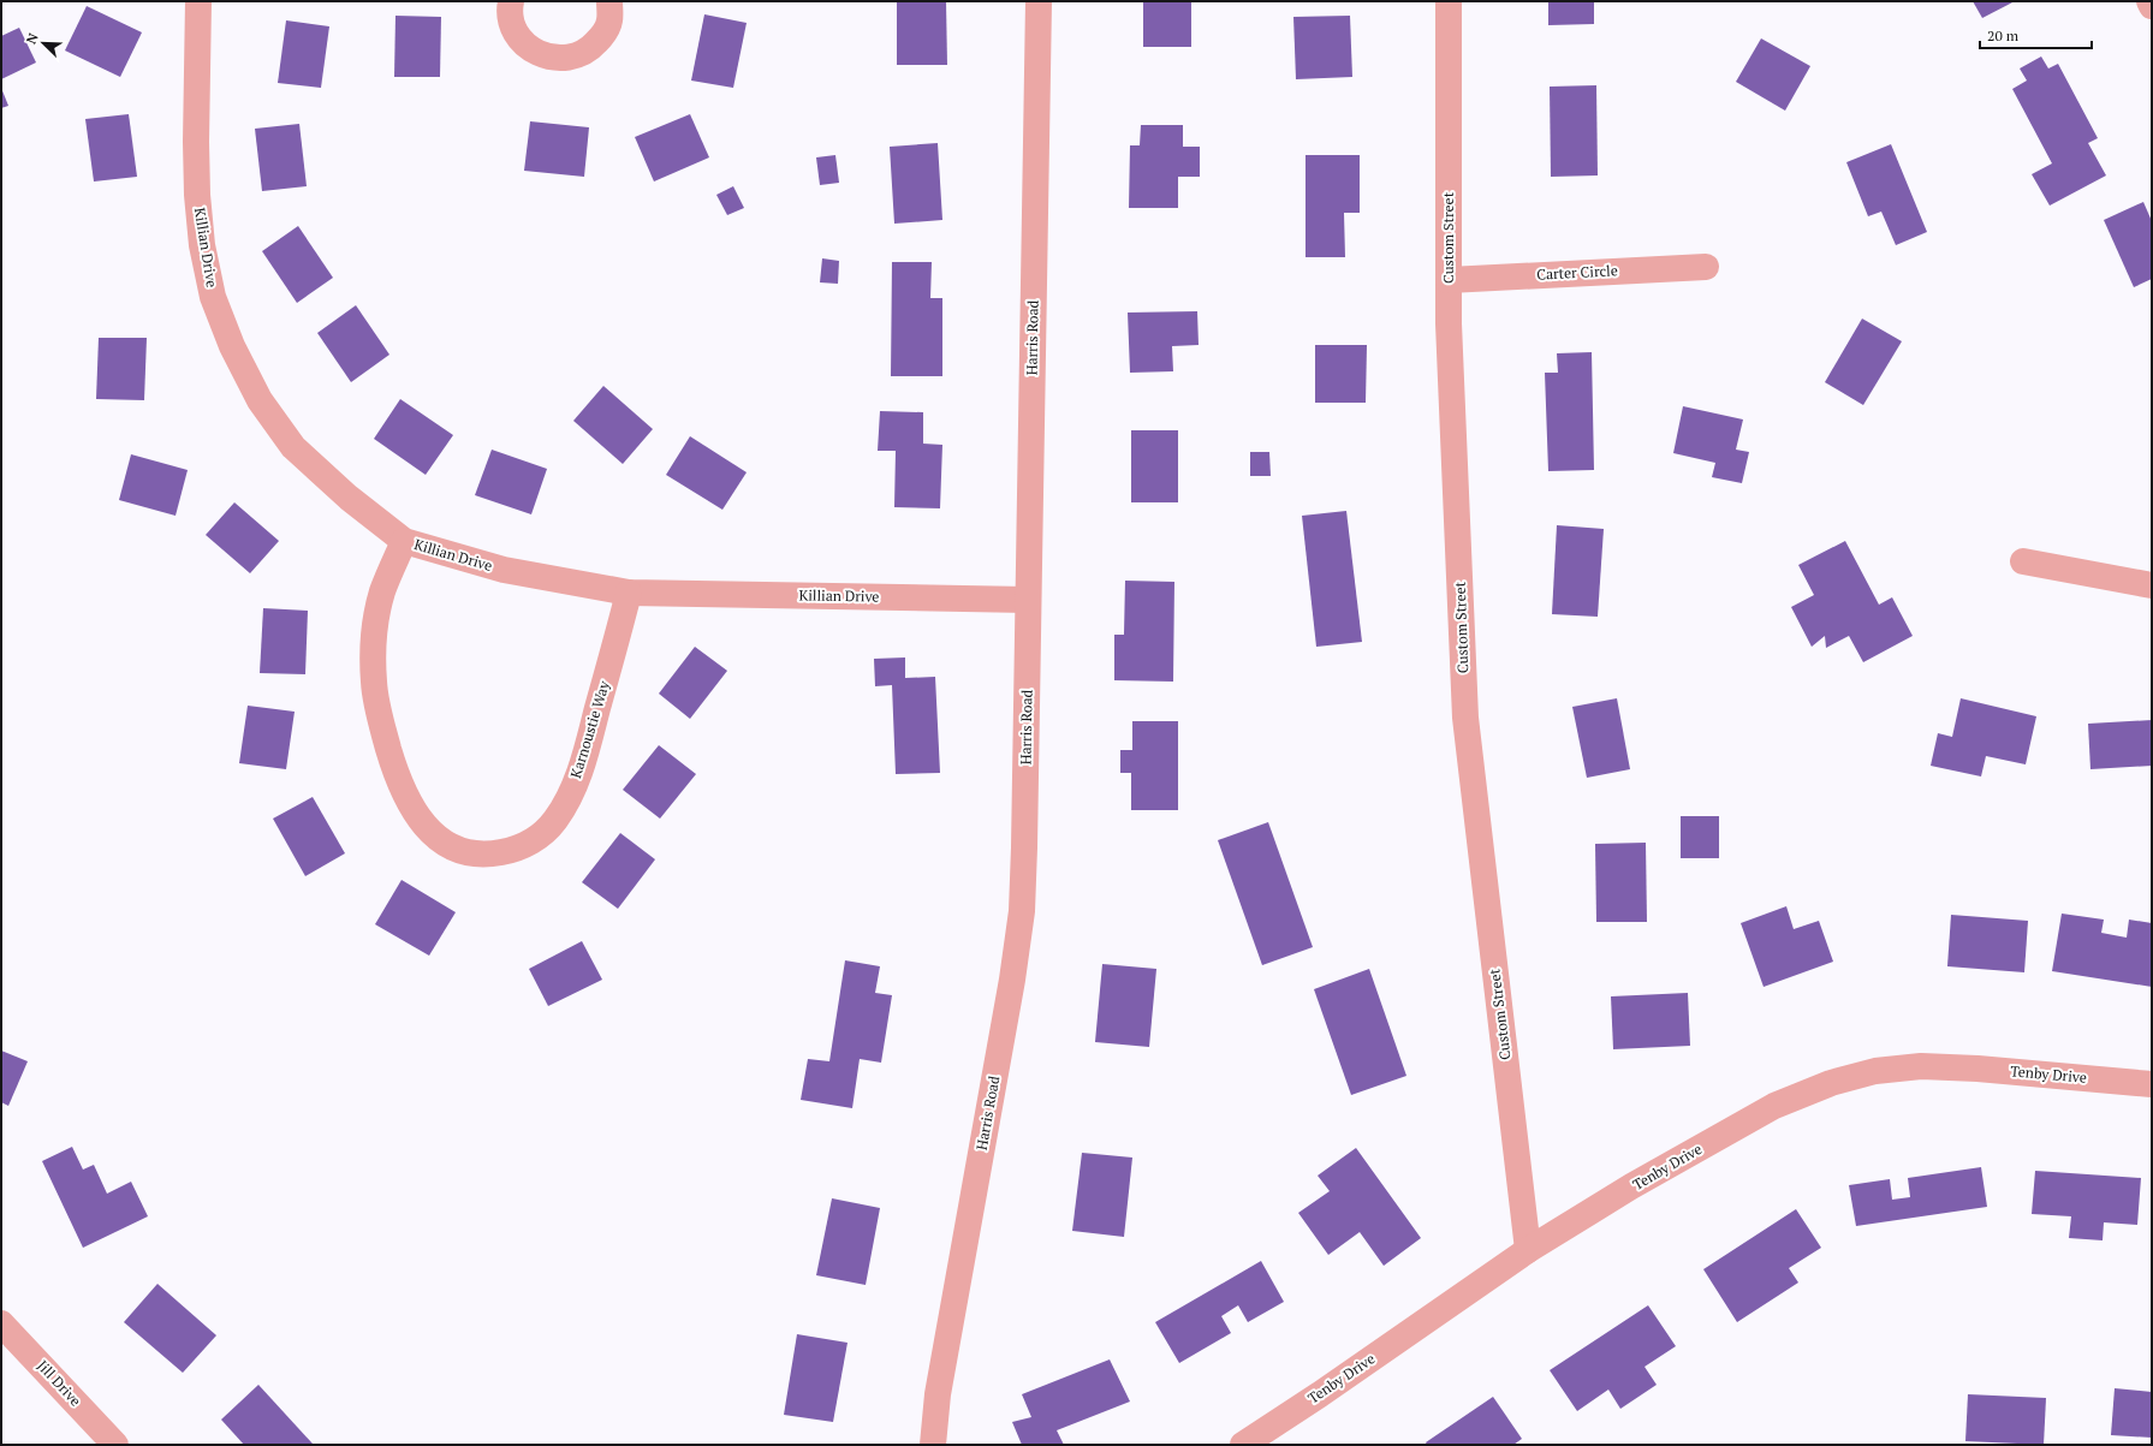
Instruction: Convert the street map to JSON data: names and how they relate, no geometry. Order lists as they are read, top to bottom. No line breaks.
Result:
{"streets":{"street":["Custom Street","Killian Drive","Carter Circle","Harris Road","Karnoustie Way","Tenby Drive","Jill Drive"]},"crossings":[["Custom Street","Carter Circle"],["Custom Street","Tenby Drive"],["Killian Drive","Harris Road"],["Killian Drive","Karnoustie Way"]],"scale_bar":"20 m","north":"top left"}
